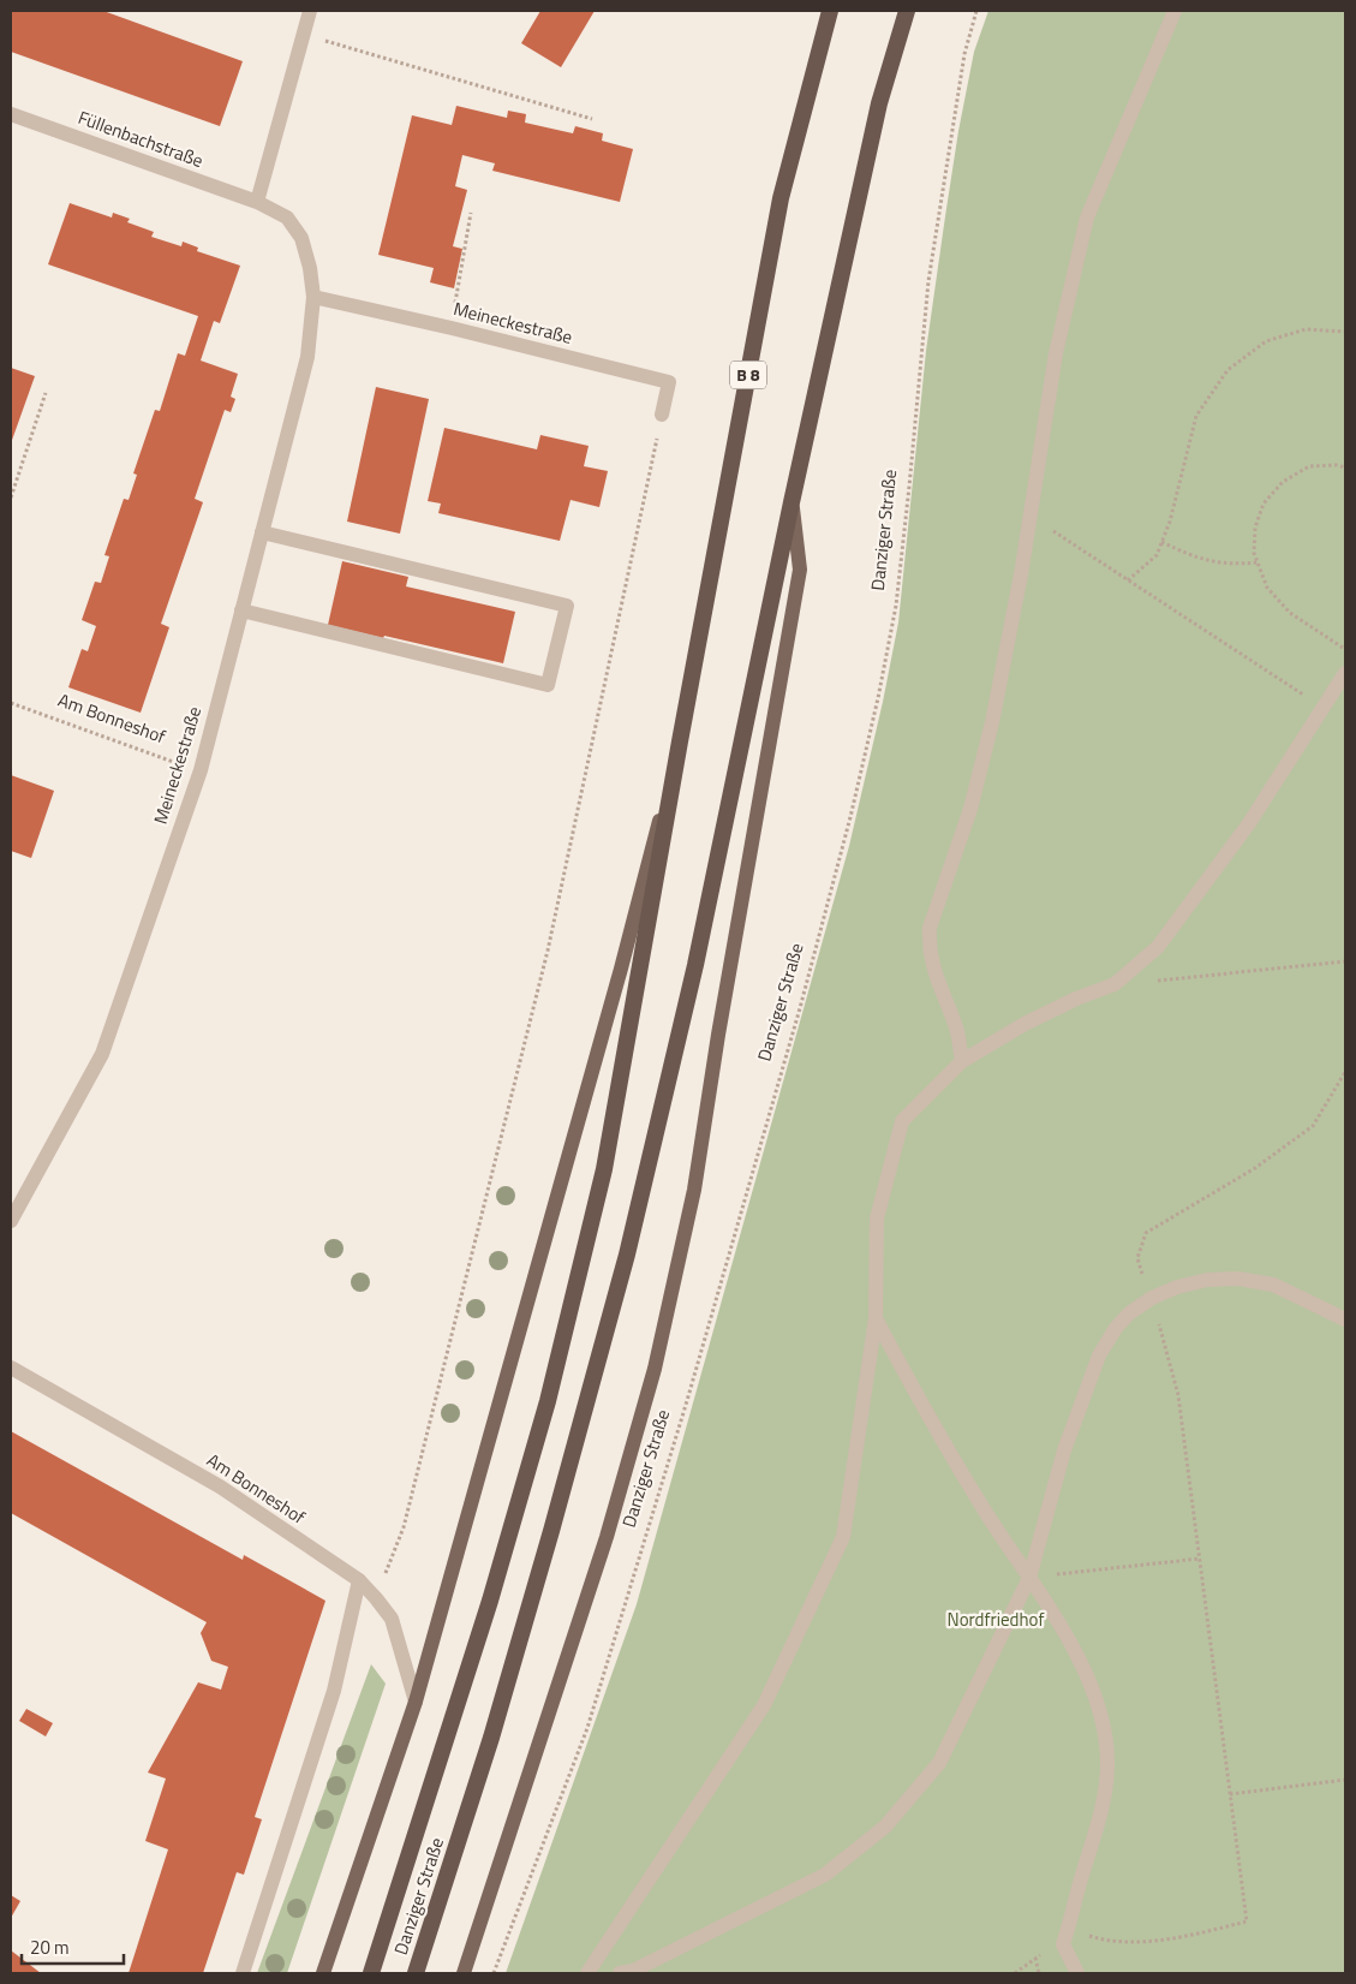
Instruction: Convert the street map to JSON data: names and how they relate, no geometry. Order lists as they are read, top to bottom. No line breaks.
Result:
{"streets":{"highway":["B 8","Danziger Straße"],"street":["Füllenbachstraße","Meineckestraße","Am Bonneshof"]},"crossings":[["Füllenbachstraße","Meineckestraße"],["Meineckestraße","Am Bonneshof"],["Danziger Straße","Am Bonneshof"]],"parks":["Nordfriedhof"],"scale_bar":"20 m"}
